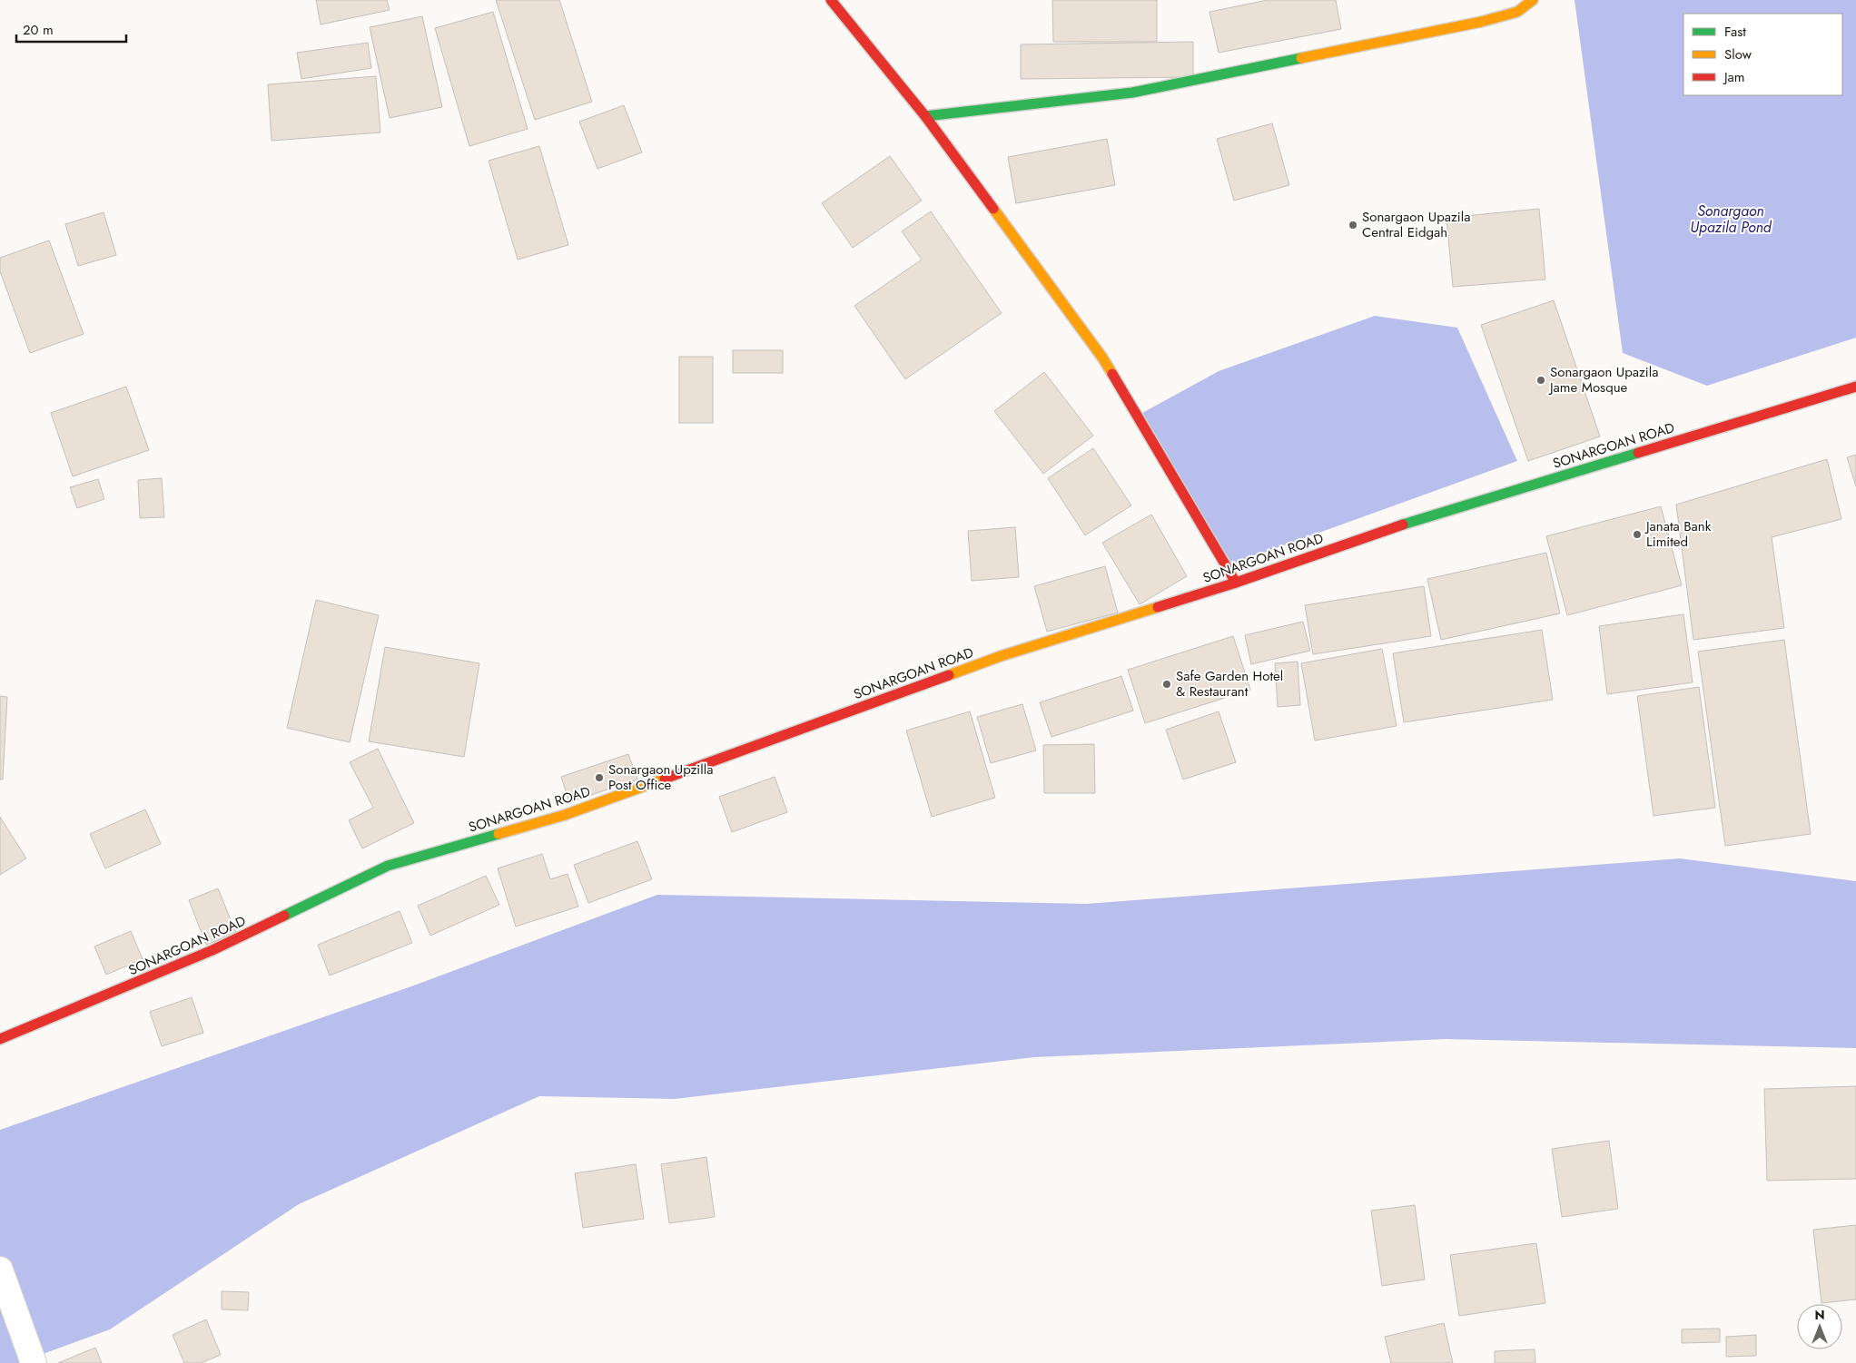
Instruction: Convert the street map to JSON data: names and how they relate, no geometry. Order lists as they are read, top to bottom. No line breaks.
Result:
{"streets":{"main road":["SONARGOAN ROAD"]},"water":["Sonargaon Upazila Pond"],"places":["Sonargaon Upazila Central Eidgah","Sonargaon Upazila Jame Mosque","Janata Bank Limited","Safe Garden Hotel & Restaurant","Sonargaon Upzilla Post Office"],"legend":["Fast","Slow","Jam"],"scale_bar":"20 m","north":"top"}
